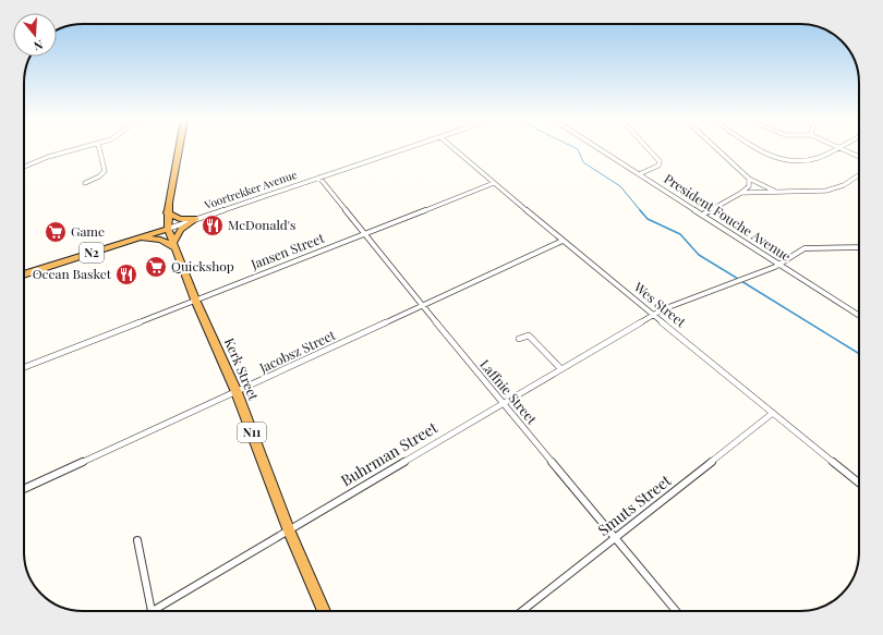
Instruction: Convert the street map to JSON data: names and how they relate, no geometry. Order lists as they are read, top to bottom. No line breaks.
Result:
{"streets":{"highway":["Voortrekker Avenue","N2","Kerk Street","N11"],"street":["President Fouche Avenue","Jansen Street","Wes Street","Jacobsz Street","Laffnie Street","Buhrman Street","Smuts Street"]},"crossings":[["Voortrekker Avenue","Kerk Street"],["Voortrekker Avenue","Laffnie Street"],["Voortrekker Avenue","N11"],["President Fouche Avenue","Buhrman Street"],["Jansen Street","Wes Street"],["Jansen Street","Kerk Street"],["Jansen Street","Laffnie Street"],["Wes Street","Jacobsz Street"],["Wes Street","Buhrman Street"],["Wes Street","Smuts Street"],["Jacobsz Street","Kerk Street"],["Jacobsz Street","Laffnie Street"],["Kerk Street","N11"],["Kerk Street","Buhrman Street"],["Laffnie Street","Buhrman Street"],["Laffnie Street","Smuts Street"]],"places":{"restaurant":["McDonald's","Ocean Basket"],"supermarket":["Game","Quickshop"]},"north":"bottom"}
